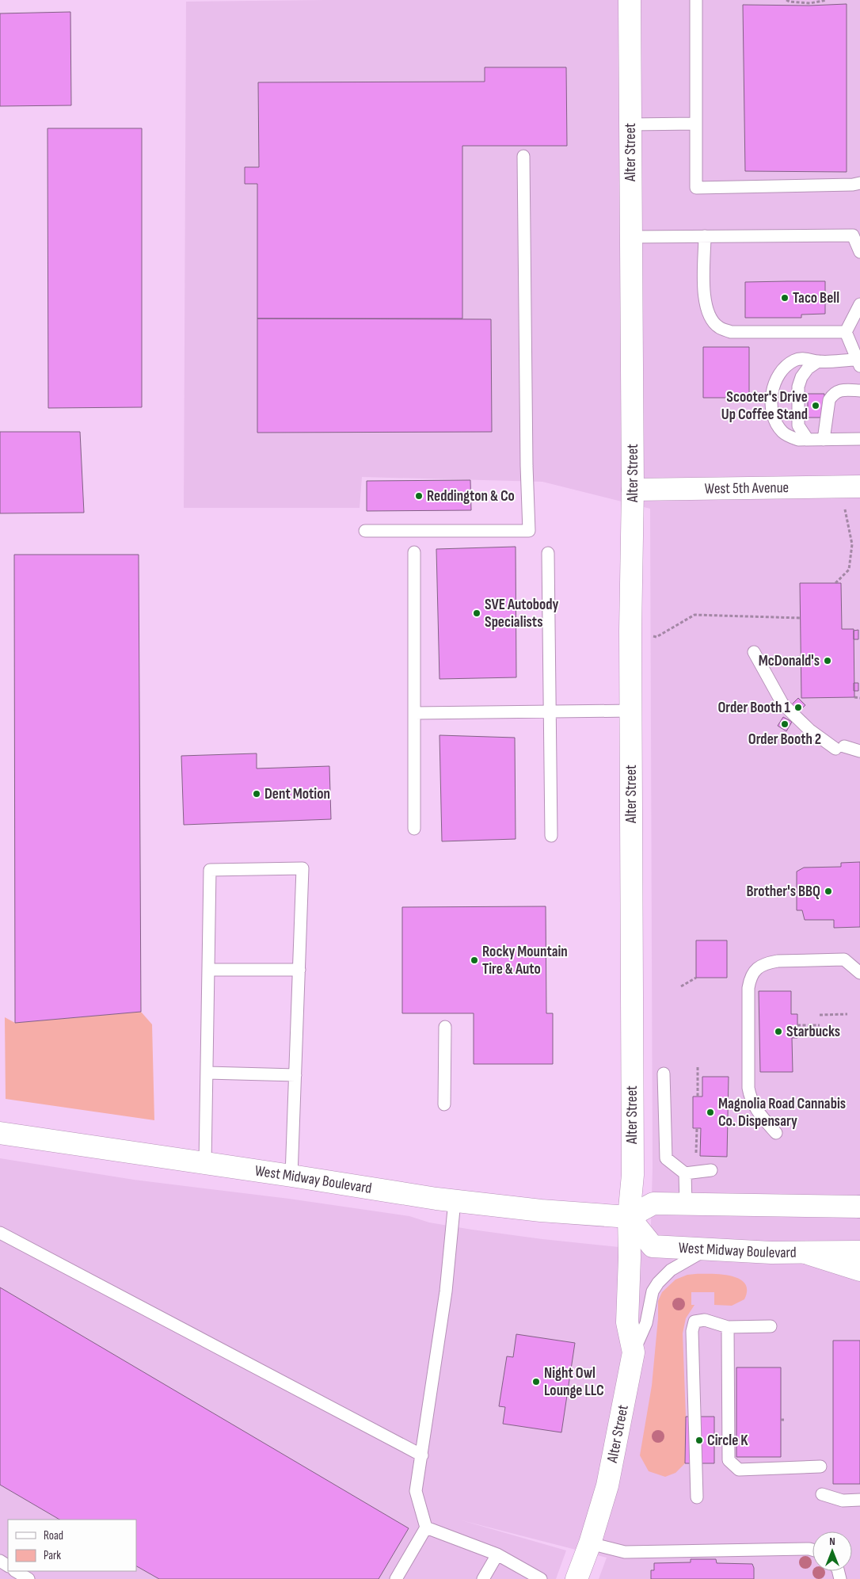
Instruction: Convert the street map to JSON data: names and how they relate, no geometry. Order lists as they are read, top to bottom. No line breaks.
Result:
{"streets":{"street":["Alter Street","West 5th Avenue","West Midway Boulevard"]},"crossings":[["Alter Street","West 5th Avenue"],["Alter Street","West Midway Boulevard"]],"places":["Taco Bell","Scooter's Drive Up Coffee Stand","Reddington & Co","SVE Autobody Specialists","McDonald's","Order Booth 1","Order Booth 2","Dent Motion","Brother's BBQ","Rocky Mountain Tire & Auto","Starbucks","Magnolia Road Cannabis Co. Dispensary","Night Owl Lounge LLC","Circle K"],"legend":["Road","Park"],"north":"top"}
